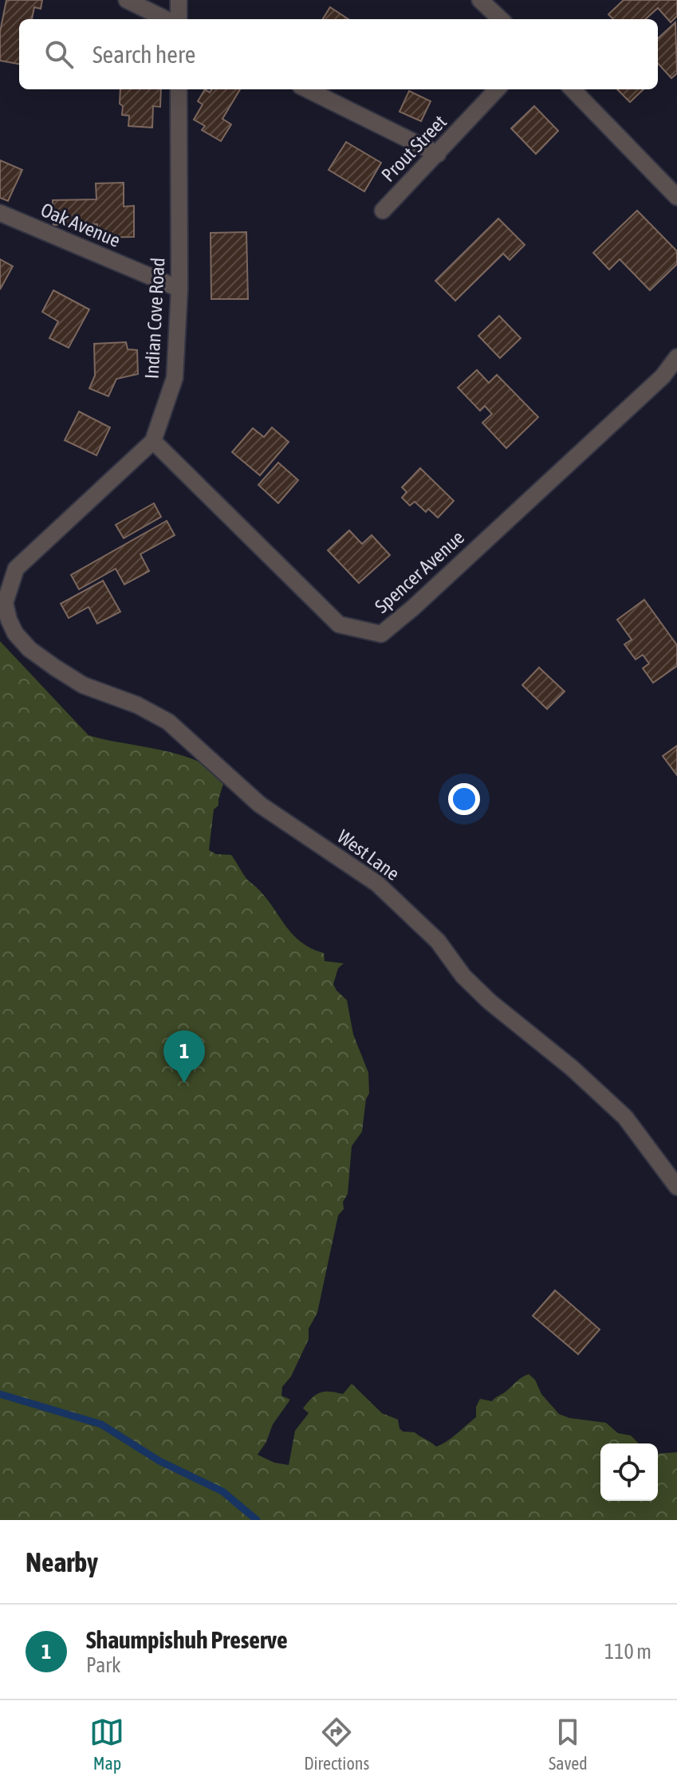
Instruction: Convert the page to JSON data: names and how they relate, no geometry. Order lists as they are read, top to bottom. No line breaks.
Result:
{"streets":{"street":["Prout Street","Oak Avenue","Indian Cove Road","Spencer Avenue","West Lane"]},"crossings":[["Oak Avenue","Indian Cove Road"],["Indian Cove Road","Spencer Avenue"],["Indian Cove Road","West Lane"]],"page":{"search":"Search here","pins":"1","heading":"Nearby","list":[{"mark":"1","name":"Shaumpishuh Preserve","note":"Park","value":"110 m"}],"nav":["Map","Directions","Saved"]}}
